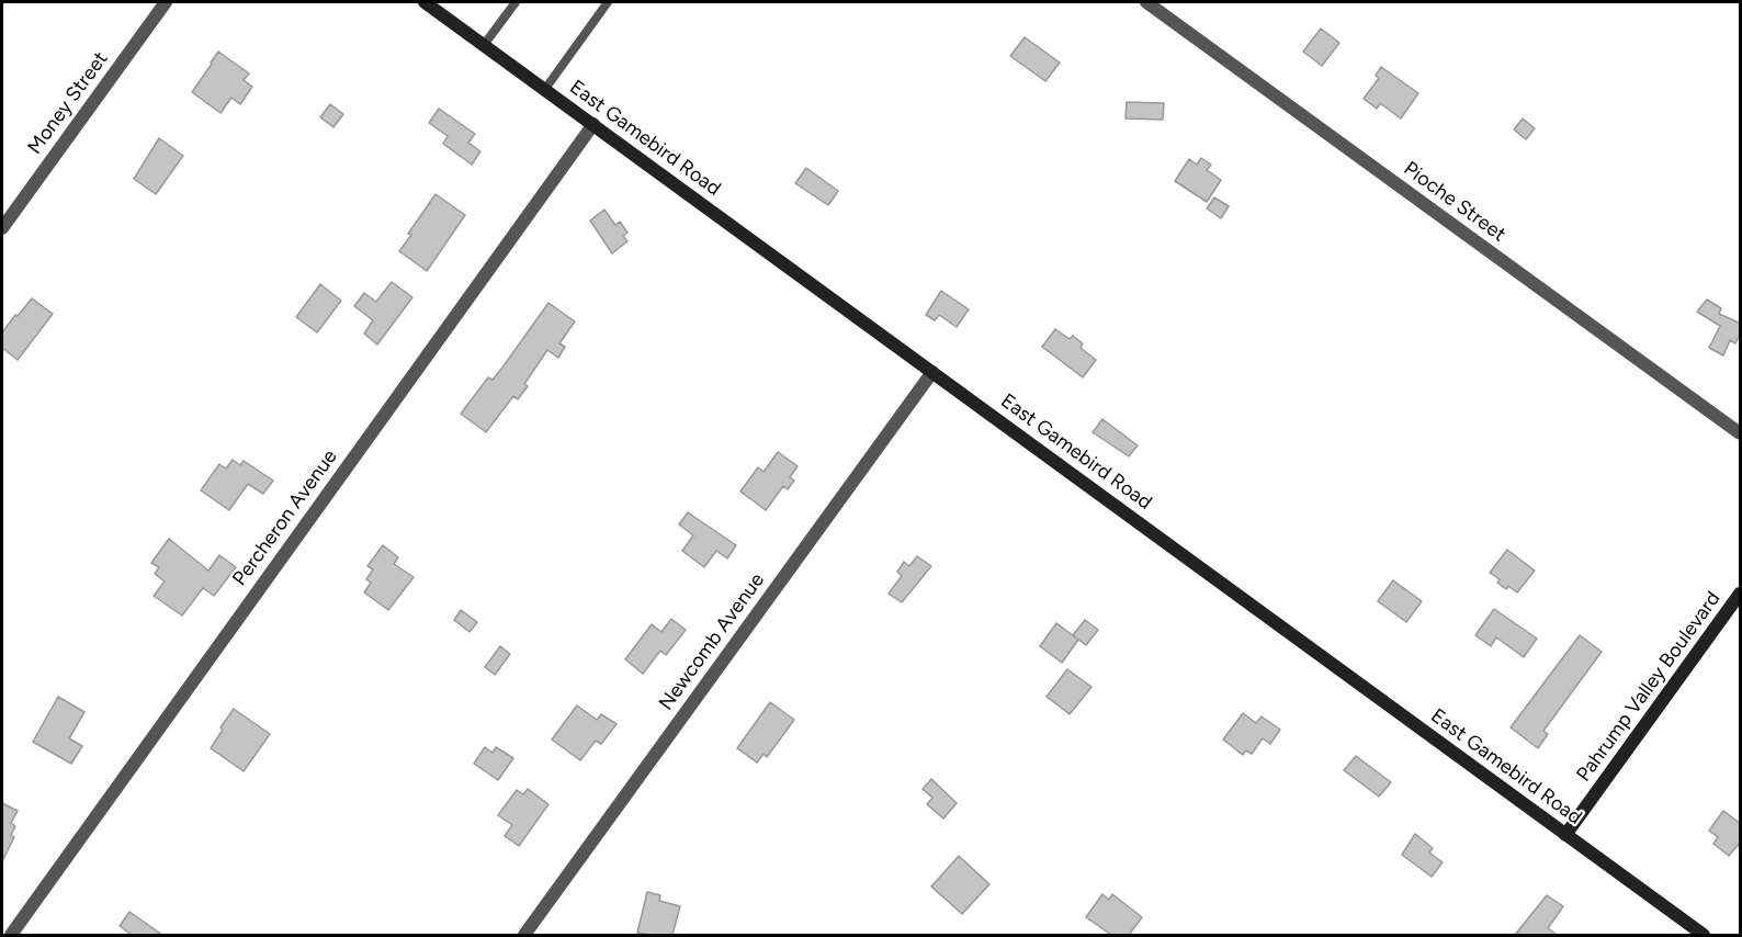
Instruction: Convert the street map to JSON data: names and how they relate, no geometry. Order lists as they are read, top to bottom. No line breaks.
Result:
{"streets":{"main road":["East Gamebird Road","Pahrump Valley Boulevard"],"street":["Money Street","Pioche Street","Percheron Avenue","Newcomb Avenue"]},"crossings":[["East Gamebird Road","Percheron Avenue"],["East Gamebird Road","Newcomb Avenue"],["East Gamebird Road","Pahrump Valley Boulevard"]]}
